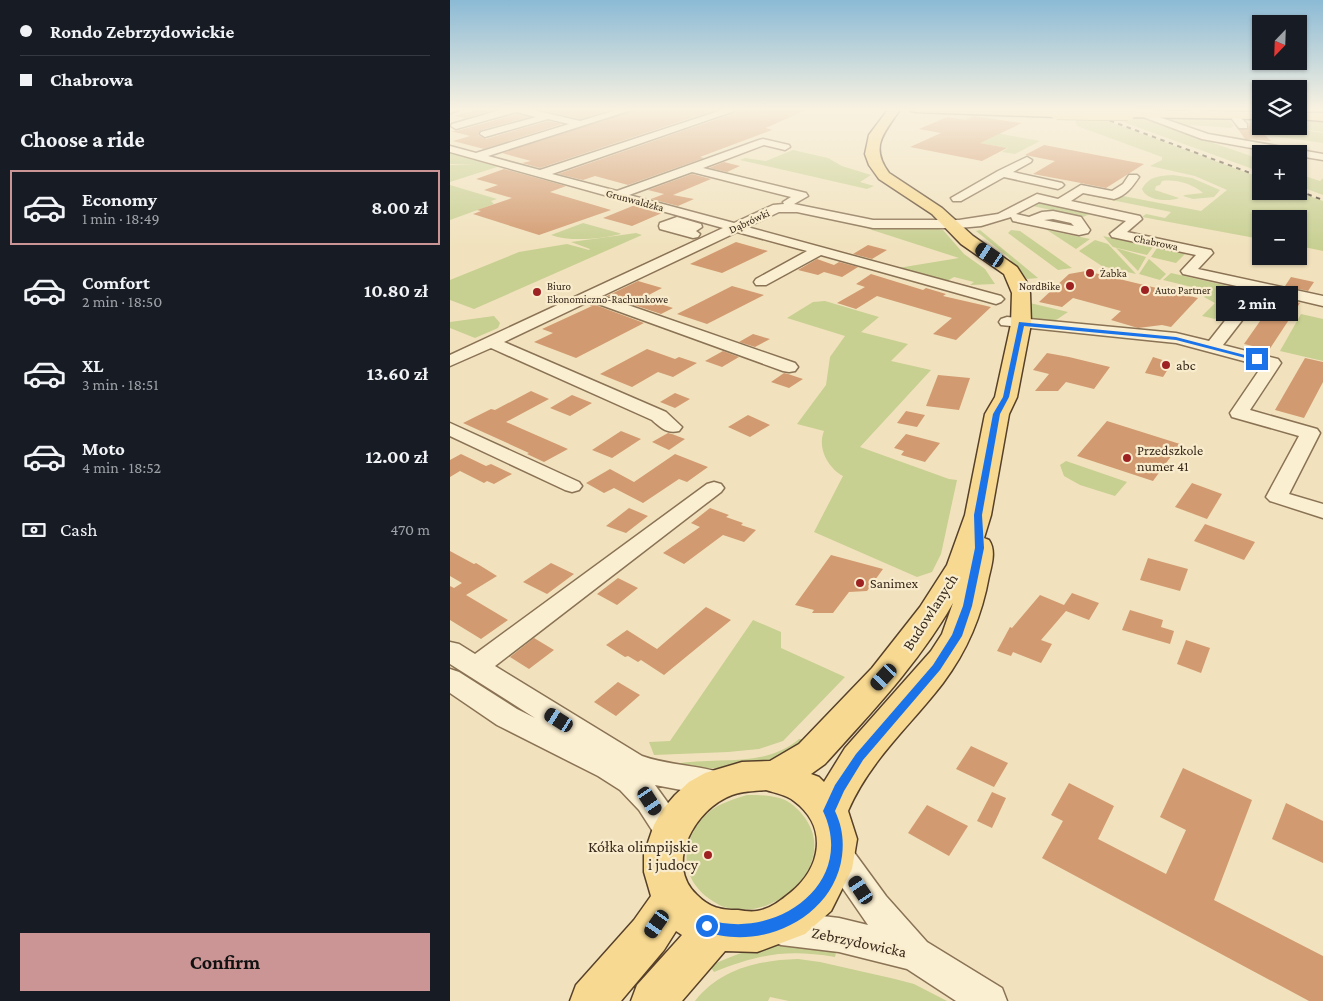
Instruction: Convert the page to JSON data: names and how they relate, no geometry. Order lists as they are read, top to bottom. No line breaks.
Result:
{"streets":{"main road":["Budowlanych"],"street":["Grunwaldzka","Dąbrówki","Chabrowa","Zebrzydowicka"]},"crossings":[["Grunwaldzka","Dąbrówki"],["Dąbrówki","Budowlanych"],["Budowlanych","Zebrzydowicka"]],"places":["Żabka","NordBike","Auto Partner","Biuro Ekonomiczno-Rachunkowe","abc","Przedszkole numer 41","Sanimex","Kółka olimpijskie i judocy"],"north":"bottom left","page":{"banner":["Rondo Zebrzydowickie","Chabrowa"],"map_buttons":["+","−"],"heading":"Choose a ride","list":[{"name":"Economy","note":"1 min · 18:49","value":"8.00 zł"},{"name":"Comfort","note":"2 min · 18:50","value":"10.80 zł"},{"name":"XL","note":"3 min · 18:51","value":"13.60 zł"},{"name":"Moto","note":"4 min · 18:52","value":"12.00 zł"}],"bubble":"2 min","pay":["Cash","470 m"],"buttons":"Confirm"}}
